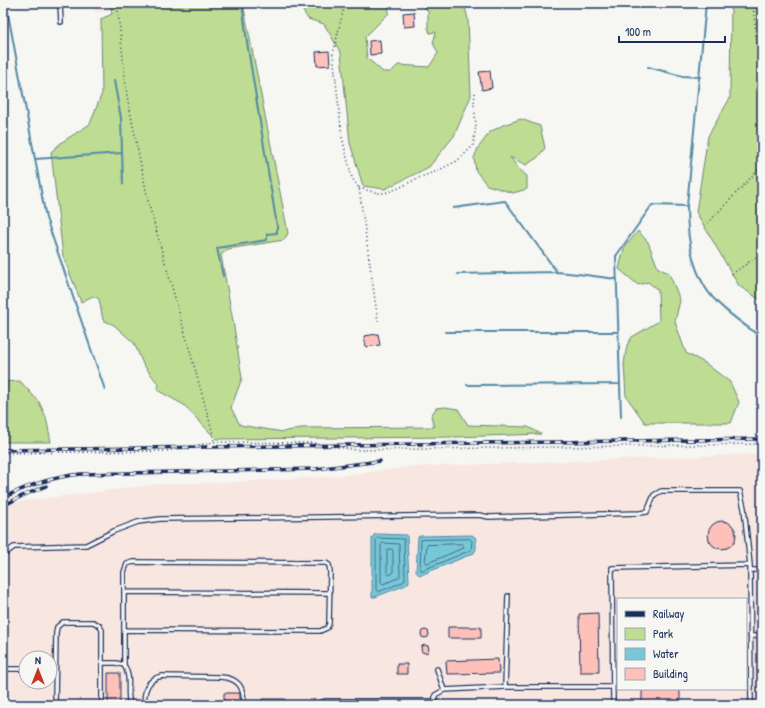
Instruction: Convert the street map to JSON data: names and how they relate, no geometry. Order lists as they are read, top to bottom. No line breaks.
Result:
{"legend":["Railway","Park","Water","Building"],"scale_bar":"100 m","north":"top"}
